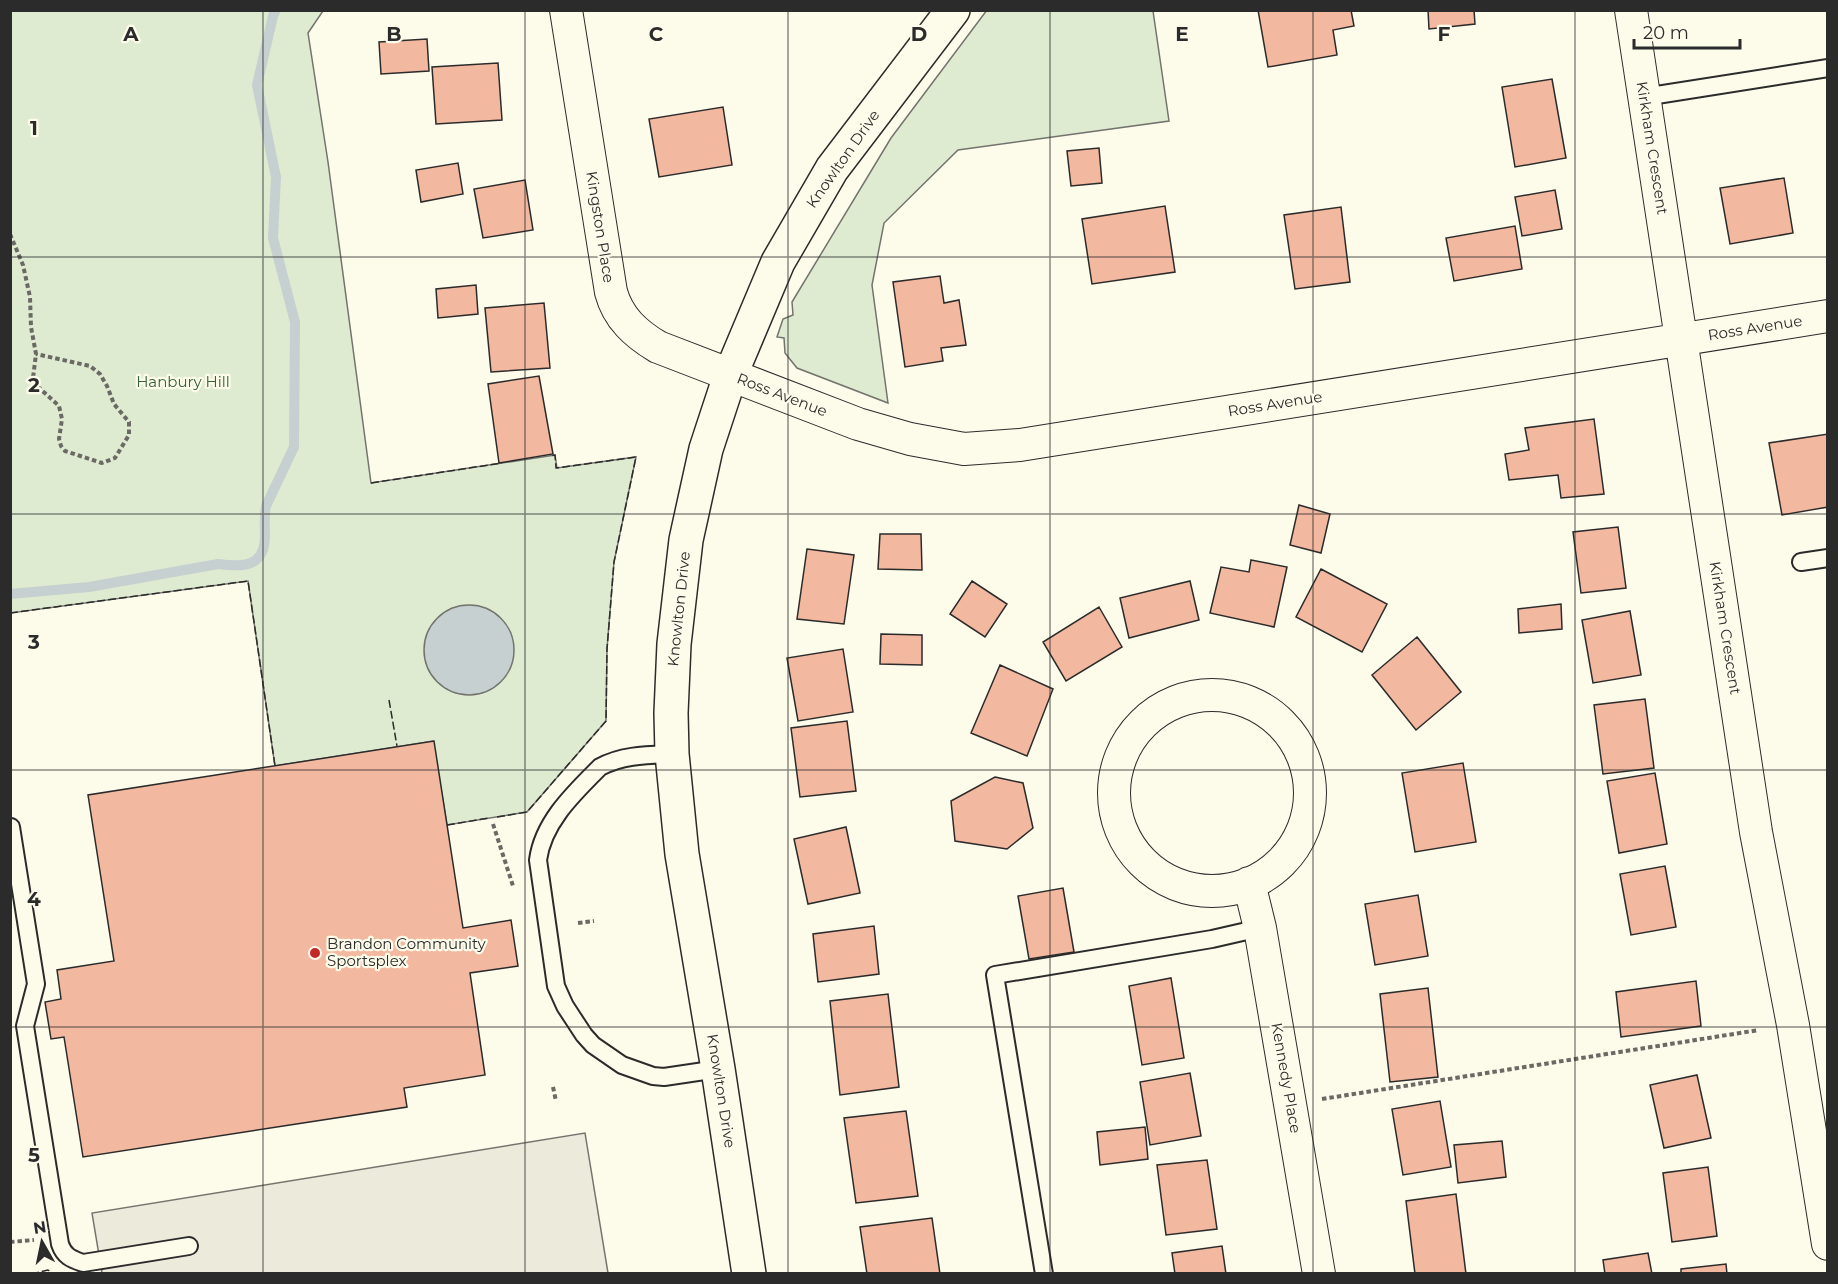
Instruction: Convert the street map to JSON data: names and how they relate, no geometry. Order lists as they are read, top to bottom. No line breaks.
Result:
{"streets":{"street":["Kirkham Crescent","Knowlton Drive","Kingston Place","Ross Avenue","Kennedy Place"]},"crossings":[["Kirkham Crescent","Ross Avenue"],["Knowlton Drive","Kingston Place"],["Knowlton Drive","Ross Avenue"],["Kingston Place","Ross Avenue"]],"parks":["Hanbury Hill"],"places":["Brandon Community Sportsplex"],"scale_bar":"20 m","north":"top","grid":{"columns":["A","B","C","D","E","F"],"rows":["1","2","3","4","5"]}}
